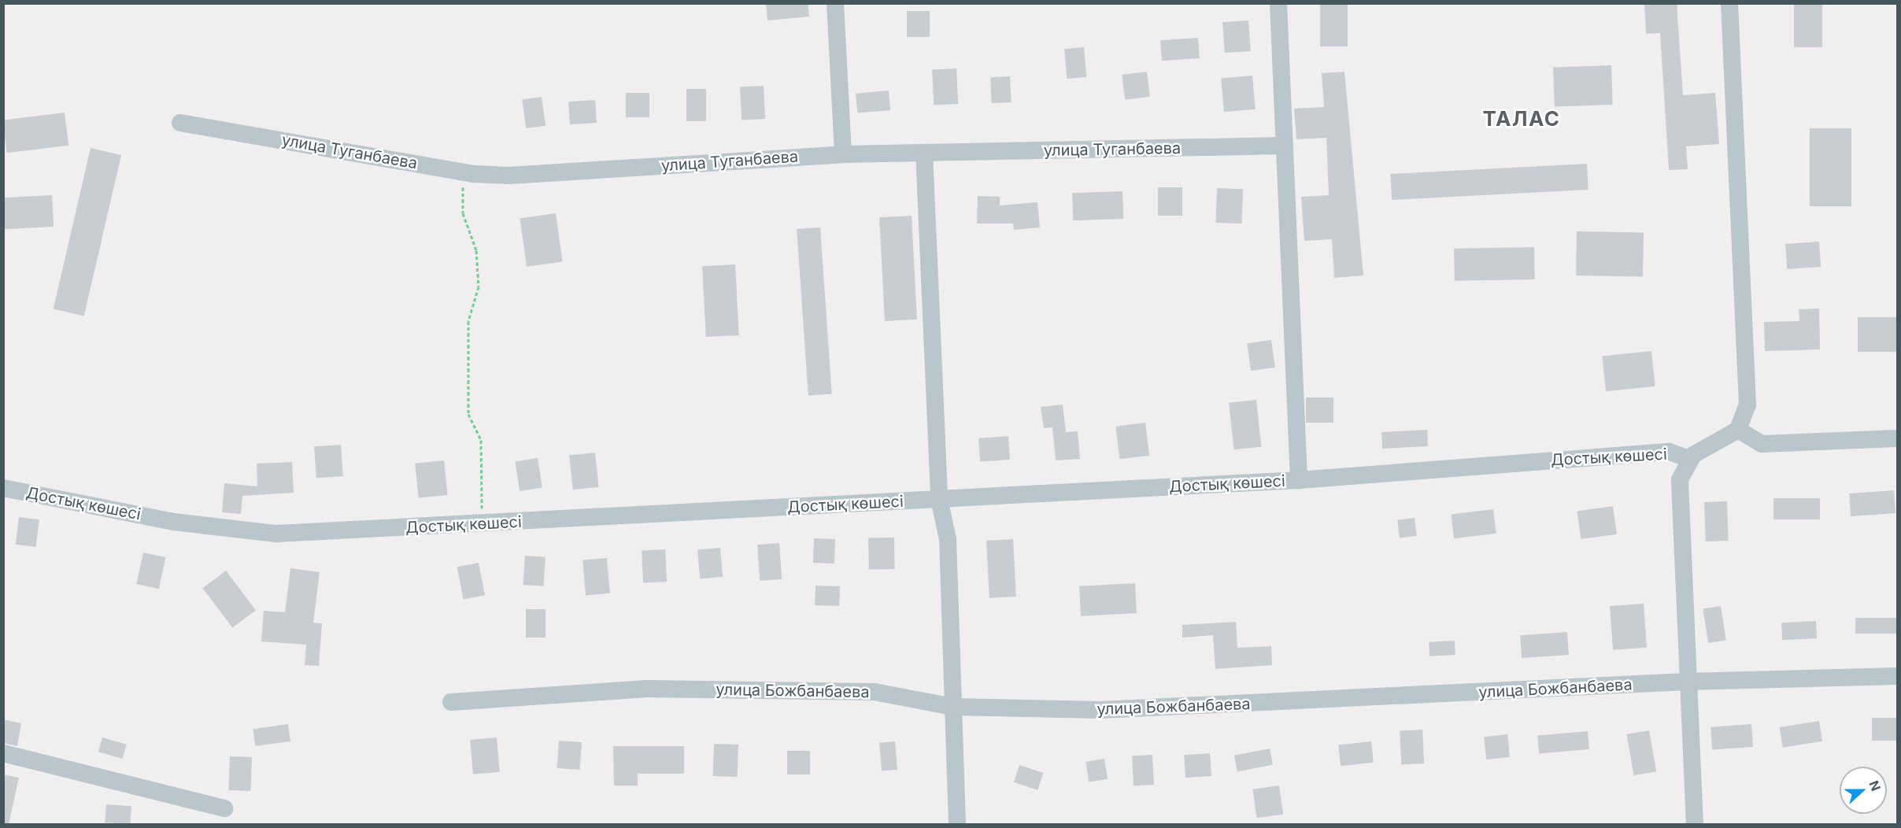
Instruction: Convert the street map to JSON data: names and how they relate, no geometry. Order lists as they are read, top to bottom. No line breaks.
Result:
{"streets":{"street":["улица Туганбаева","Достық көшесі","улица Божбанбаева"]},"districts":["ТАЛАС"],"north":"right"}
